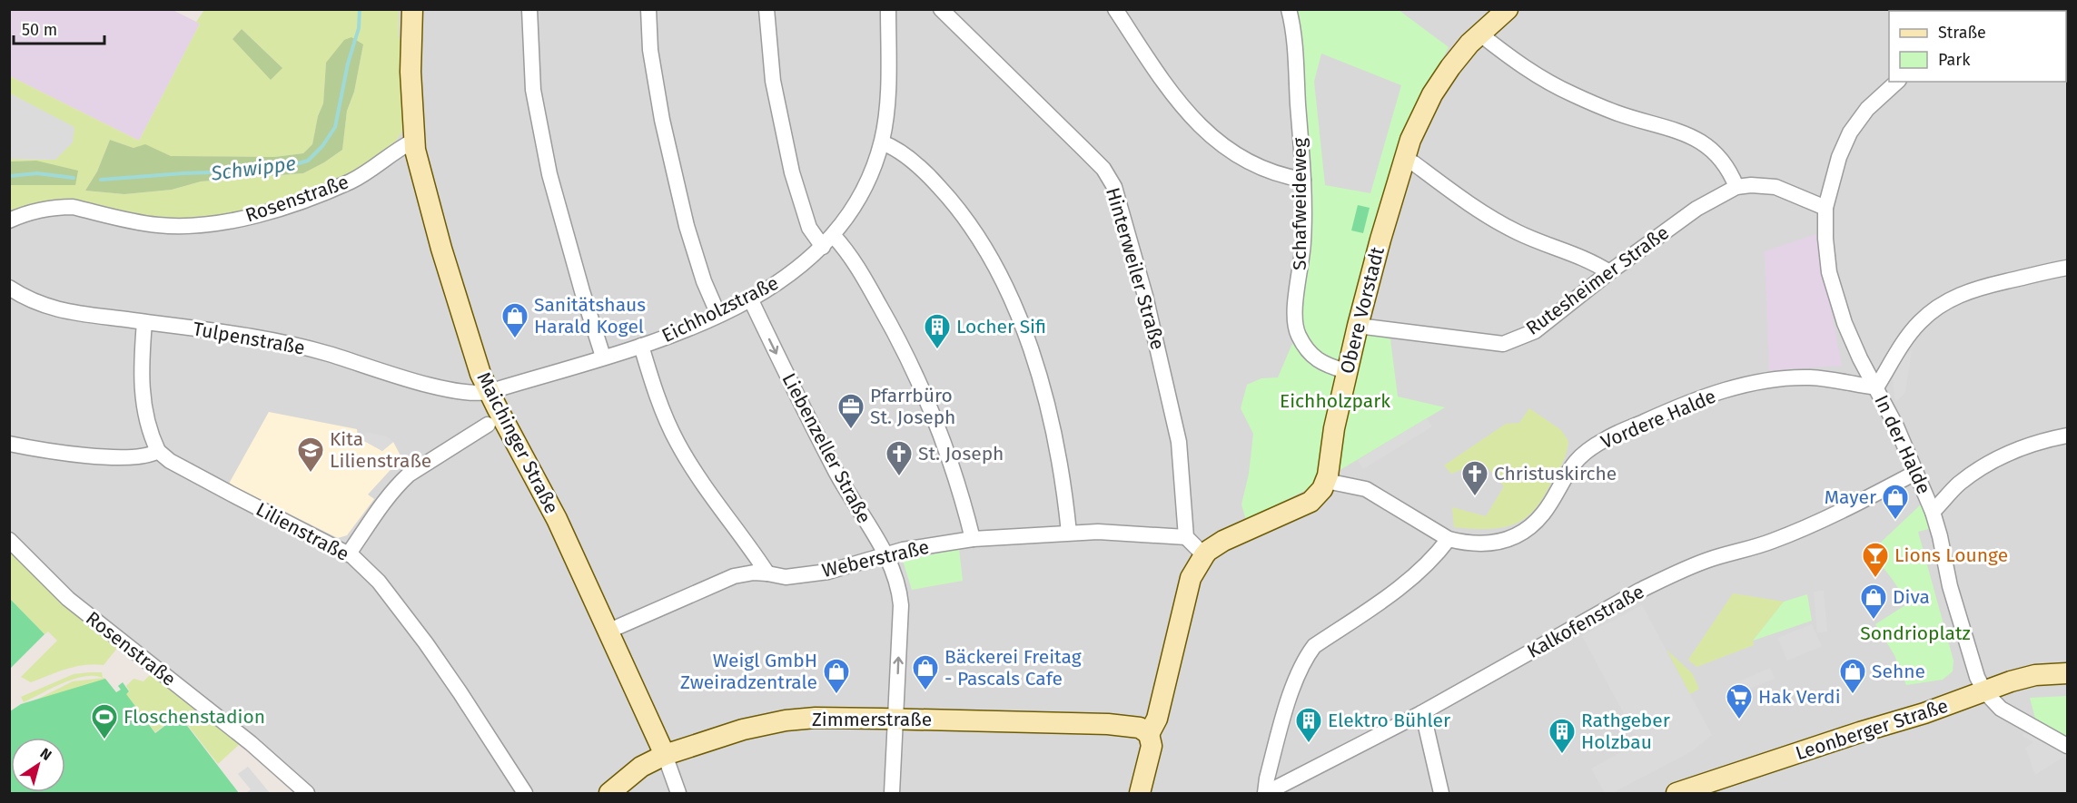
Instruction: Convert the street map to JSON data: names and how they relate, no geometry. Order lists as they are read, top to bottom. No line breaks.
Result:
{"streets":{"main road":["Obere Vorstadt","Maichinger Straße","Zimmerstraße","Leonberger Straße"],"street":["Rosenstraße","Schafweideweg","Hinterweiler Straße","Rutesheimer Straße","Eichholzstraße","Tulpenstraße","Vordere Halde","In der Halde","Liebenzeller Straße","Lilienstraße","Weberstraße","Kalkofenstraße"]},"crossings":[["Rosenstraße","Maichinger Straße"],["Schafweideweg","Obere Vorstadt"],["Hinterweiler Straße","Weberstraße"],["Rutesheimer Straße","Obere Vorstadt"],["Eichholzstraße","Tulpenstraße"],["Eichholzstraße","Maichinger Straße"],["Eichholzstraße","Liebenzeller Straße"],["Obere Vorstadt","Vordere Halde"],["Obere Vorstadt","Zimmerstraße"],["Tulpenstraße","Maichinger Straße"],["Vordere Halde","In der Halde"],["Maichinger Straße","Weberstraße"],["Maichinger Straße","Zimmerstraße"],["In der Halde","Kalkofenstraße"],["In der Halde","Leonberger Straße"],["Liebenzeller Straße","Weberstraße"],["Liebenzeller Straße","Zimmerstraße"]],"water":["Schwippe"],"parks":["Eichholzpark","Sondrioplatz"],"places":{"shop":["Sanitätshaus Harald Kogel","Mayer","Diva","Bäckerei Freitag - Pascals Cafe","Weigl GmbH Zweiradzentrale","Sehne"],"building":["Locher Sifi","Elektro Bühler","Rathgeber Holzbau"],"office":["Pfarrbüro St. Joseph"],"school or university":["Kita Lilienstraße"],"church":["St. Joseph","Christuskirche"],"bar":["Lions Lounge"],"supermarket":["Hak Verdi"],"sports":["Floschenstadion"]},"legend":["Straße","Park"],"scale_bar":"50 m","north":"top right"}
